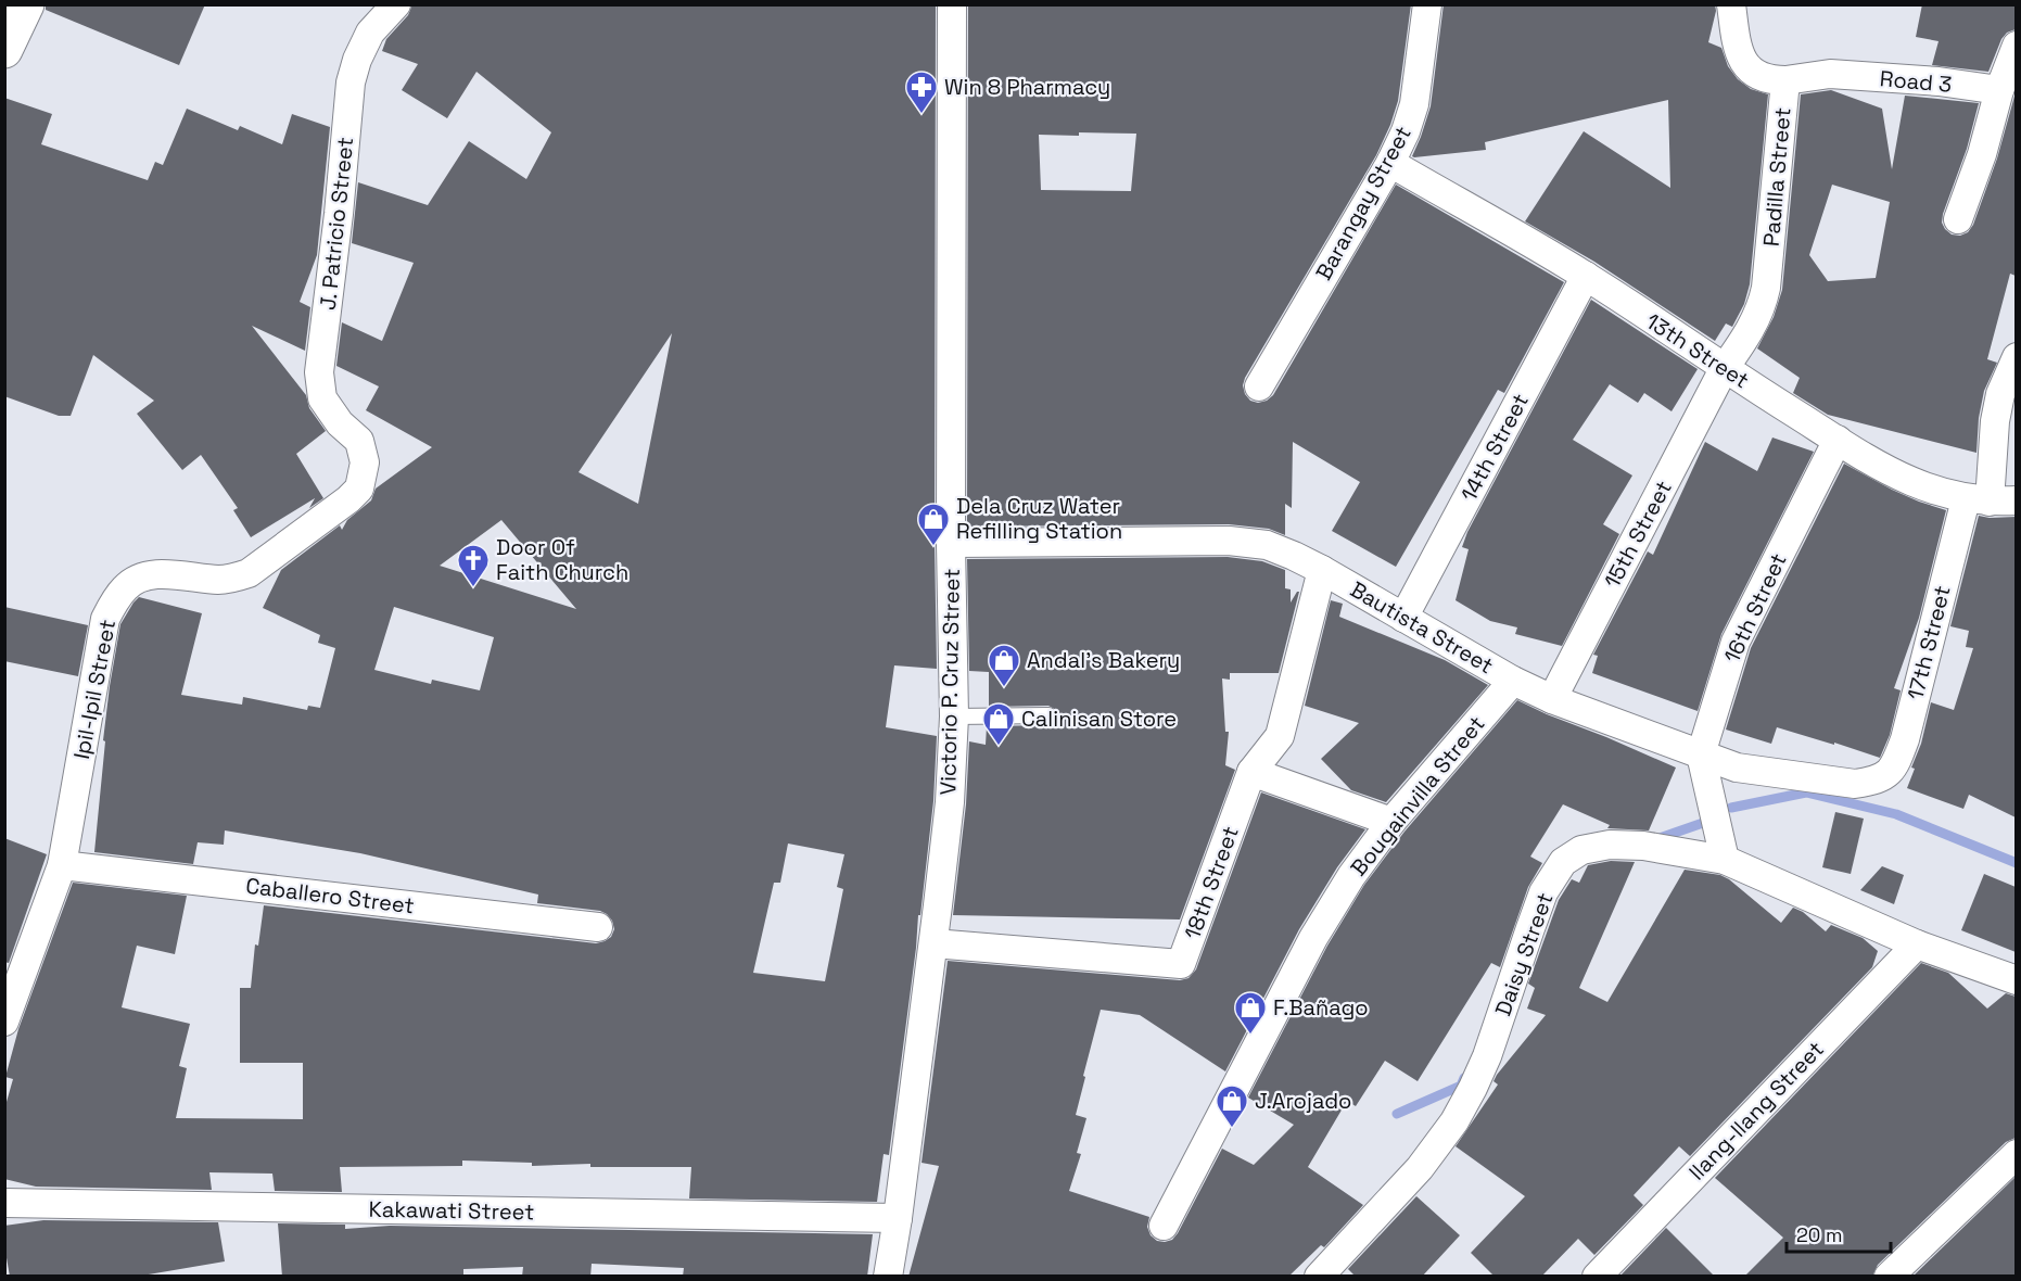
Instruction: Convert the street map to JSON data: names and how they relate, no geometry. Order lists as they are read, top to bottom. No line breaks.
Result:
{"streets":{"street":["Road 3","Padilla Street","Barangay Street","J. Patricio Street","13th Street","14th Street","15th Street","16th Street","Bautista Street","17th Street","Victorio P. Cruz Street","Ipil-Ipil Street","Bougainvilla Street","18th Street","Caballero Street","Daisy Street","Ilang-Ilang Street","Kakawati Street"]},"crossings":[["Road 3","Padilla Street"],["Padilla Street","13th Street"],["Padilla Street","15th Street"],["Barangay Street","13th Street"],["J. Patricio Street","Ipil-Ipil Street"],["13th Street","14th Street"],["13th Street","15th Street"],["13th Street","16th Street"],["13th Street","17th Street"],["14th Street","Bautista Street"],["15th Street","Bautista Street"],["16th Street","Bautista Street"],["Bautista Street","17th Street"],["Bautista Street","Victorio P. Cruz Street"],["Bautista Street","Bougainvilla Street"],["Bautista Street","18th Street"],["Victorio P. Cruz Street","18th Street"],["Victorio P. Cruz Street","Kakawati Street"],["Ipil-Ipil Street","Caballero Street"],["Daisy Street","Ilang-Ilang Street"]],"places":{"pharmacy":["Win 8 Pharmacy"],"shop":["Dela Cruz Water Refilling Station","Andal's Bakery","Calinisan Store","F.Bañago","J.Arojado"],"church":["Door Of Faith Church"]},"scale_bar":"20 m"}
